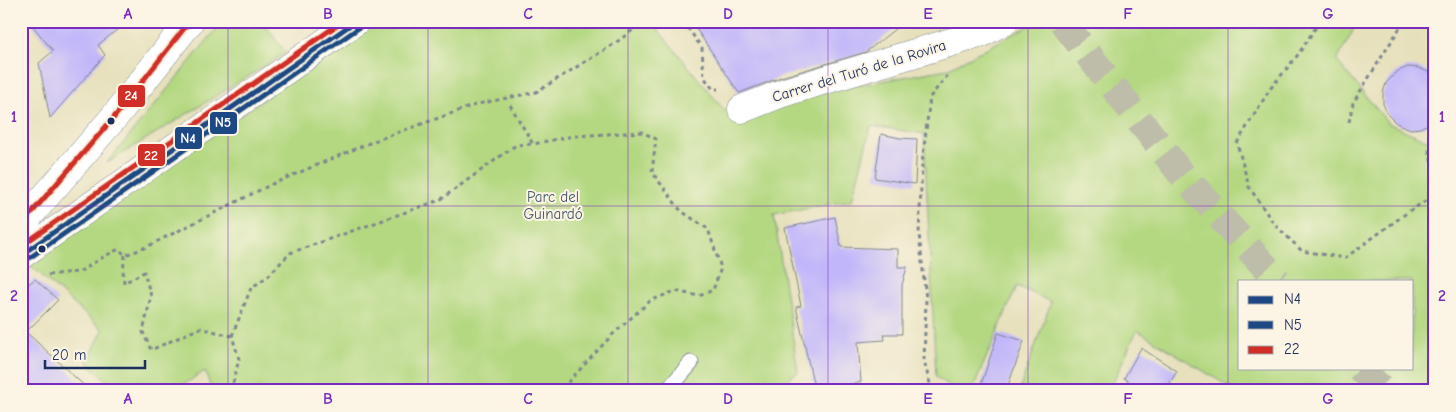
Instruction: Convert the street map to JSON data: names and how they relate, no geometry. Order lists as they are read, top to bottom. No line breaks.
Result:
{"streets":{"street":["Carrer del Turó de la Rovira"]},"parks":["Parc del Guinardó"],"lines":["transit line N4","transit line 22","transit line 24","transit line N5"],"legend":["N4","N5","22"],"scale_bar":"20 m","grid":{"columns":["A","B","C","D","E","F","G"],"rows":["1","2"]}}
